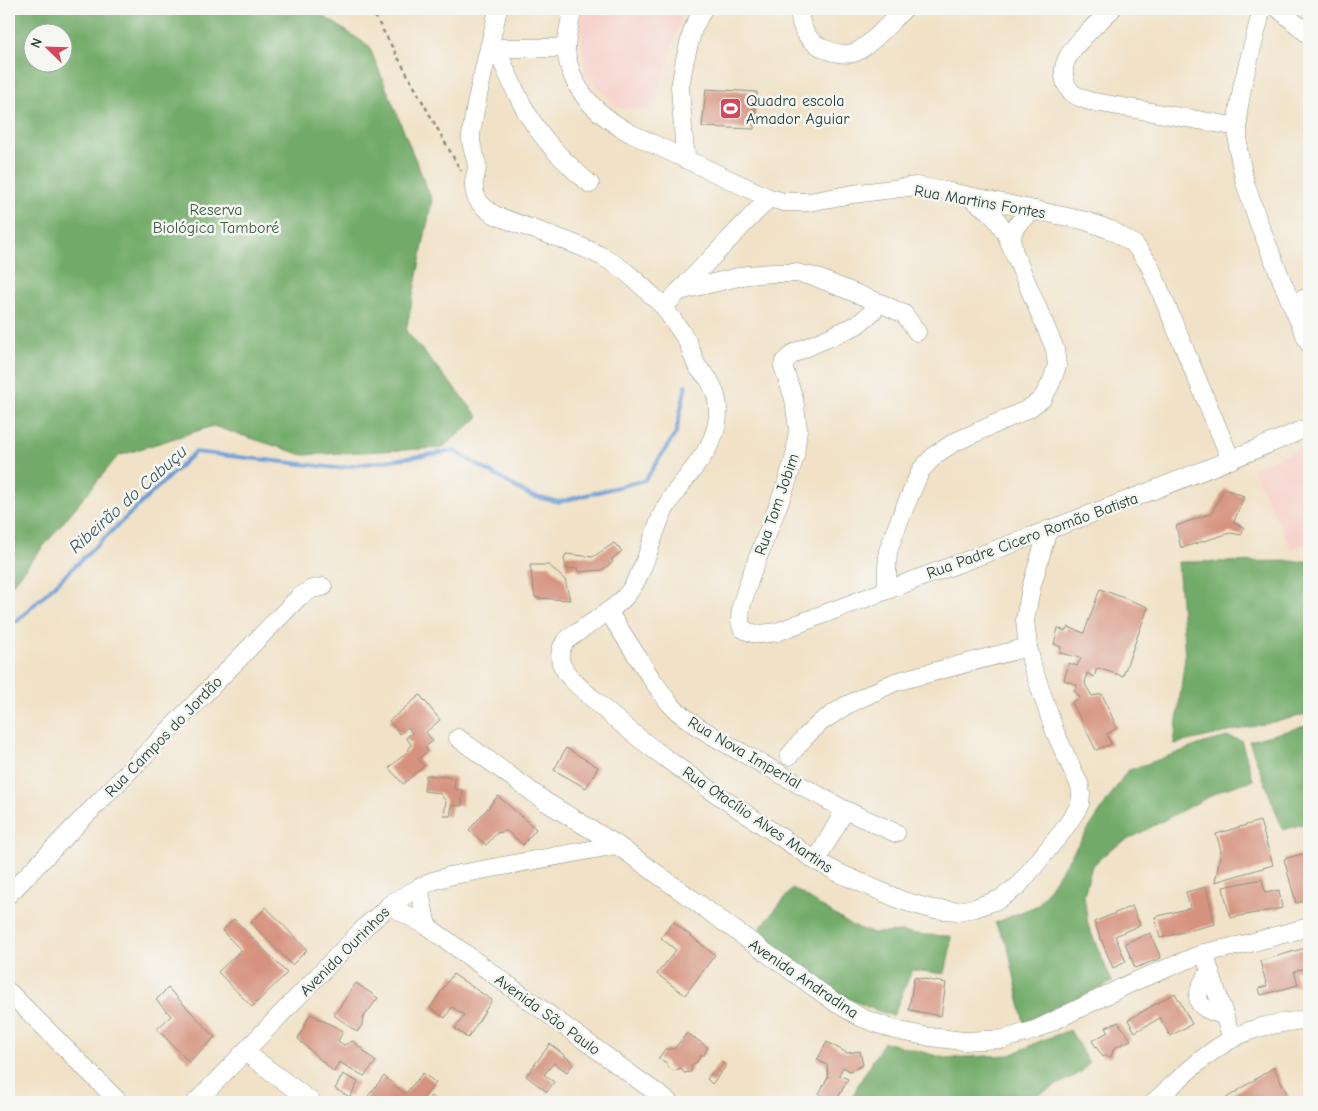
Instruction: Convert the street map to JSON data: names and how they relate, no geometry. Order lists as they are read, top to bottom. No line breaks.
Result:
{"streets":{"street":["Rua Martins Fontes","Rua Tom Jobim","Rua Padre Cicero Romão Batista","Rua Campos do Jordão","Rua Nova Imperial","Rua Otacílio Alves Martins","Avenida Ourinhos","Avenida Andradina","Avenida São Paulo"]},"crossings":[["Rua Martins Fontes","Rua Padre Cicero Romão Batista"],["Rua Tom Jobim","Rua Padre Cicero Romão Batista"],["Rua Padre Cicero Romão Batista","Rua Otacílio Alves Martins"],["Rua Nova Imperial","Rua Otacílio Alves Martins"],["Avenida Ourinhos","Avenida Andradina"],["Avenida Ourinhos","Avenida São Paulo"]],"water":["Ribeirão do Cabuçu"],"parks":["Reserva Biológica Tamboré"],"places":{"sports":["Quadra escola Amador Aguiar"]},"north":"top left"}
